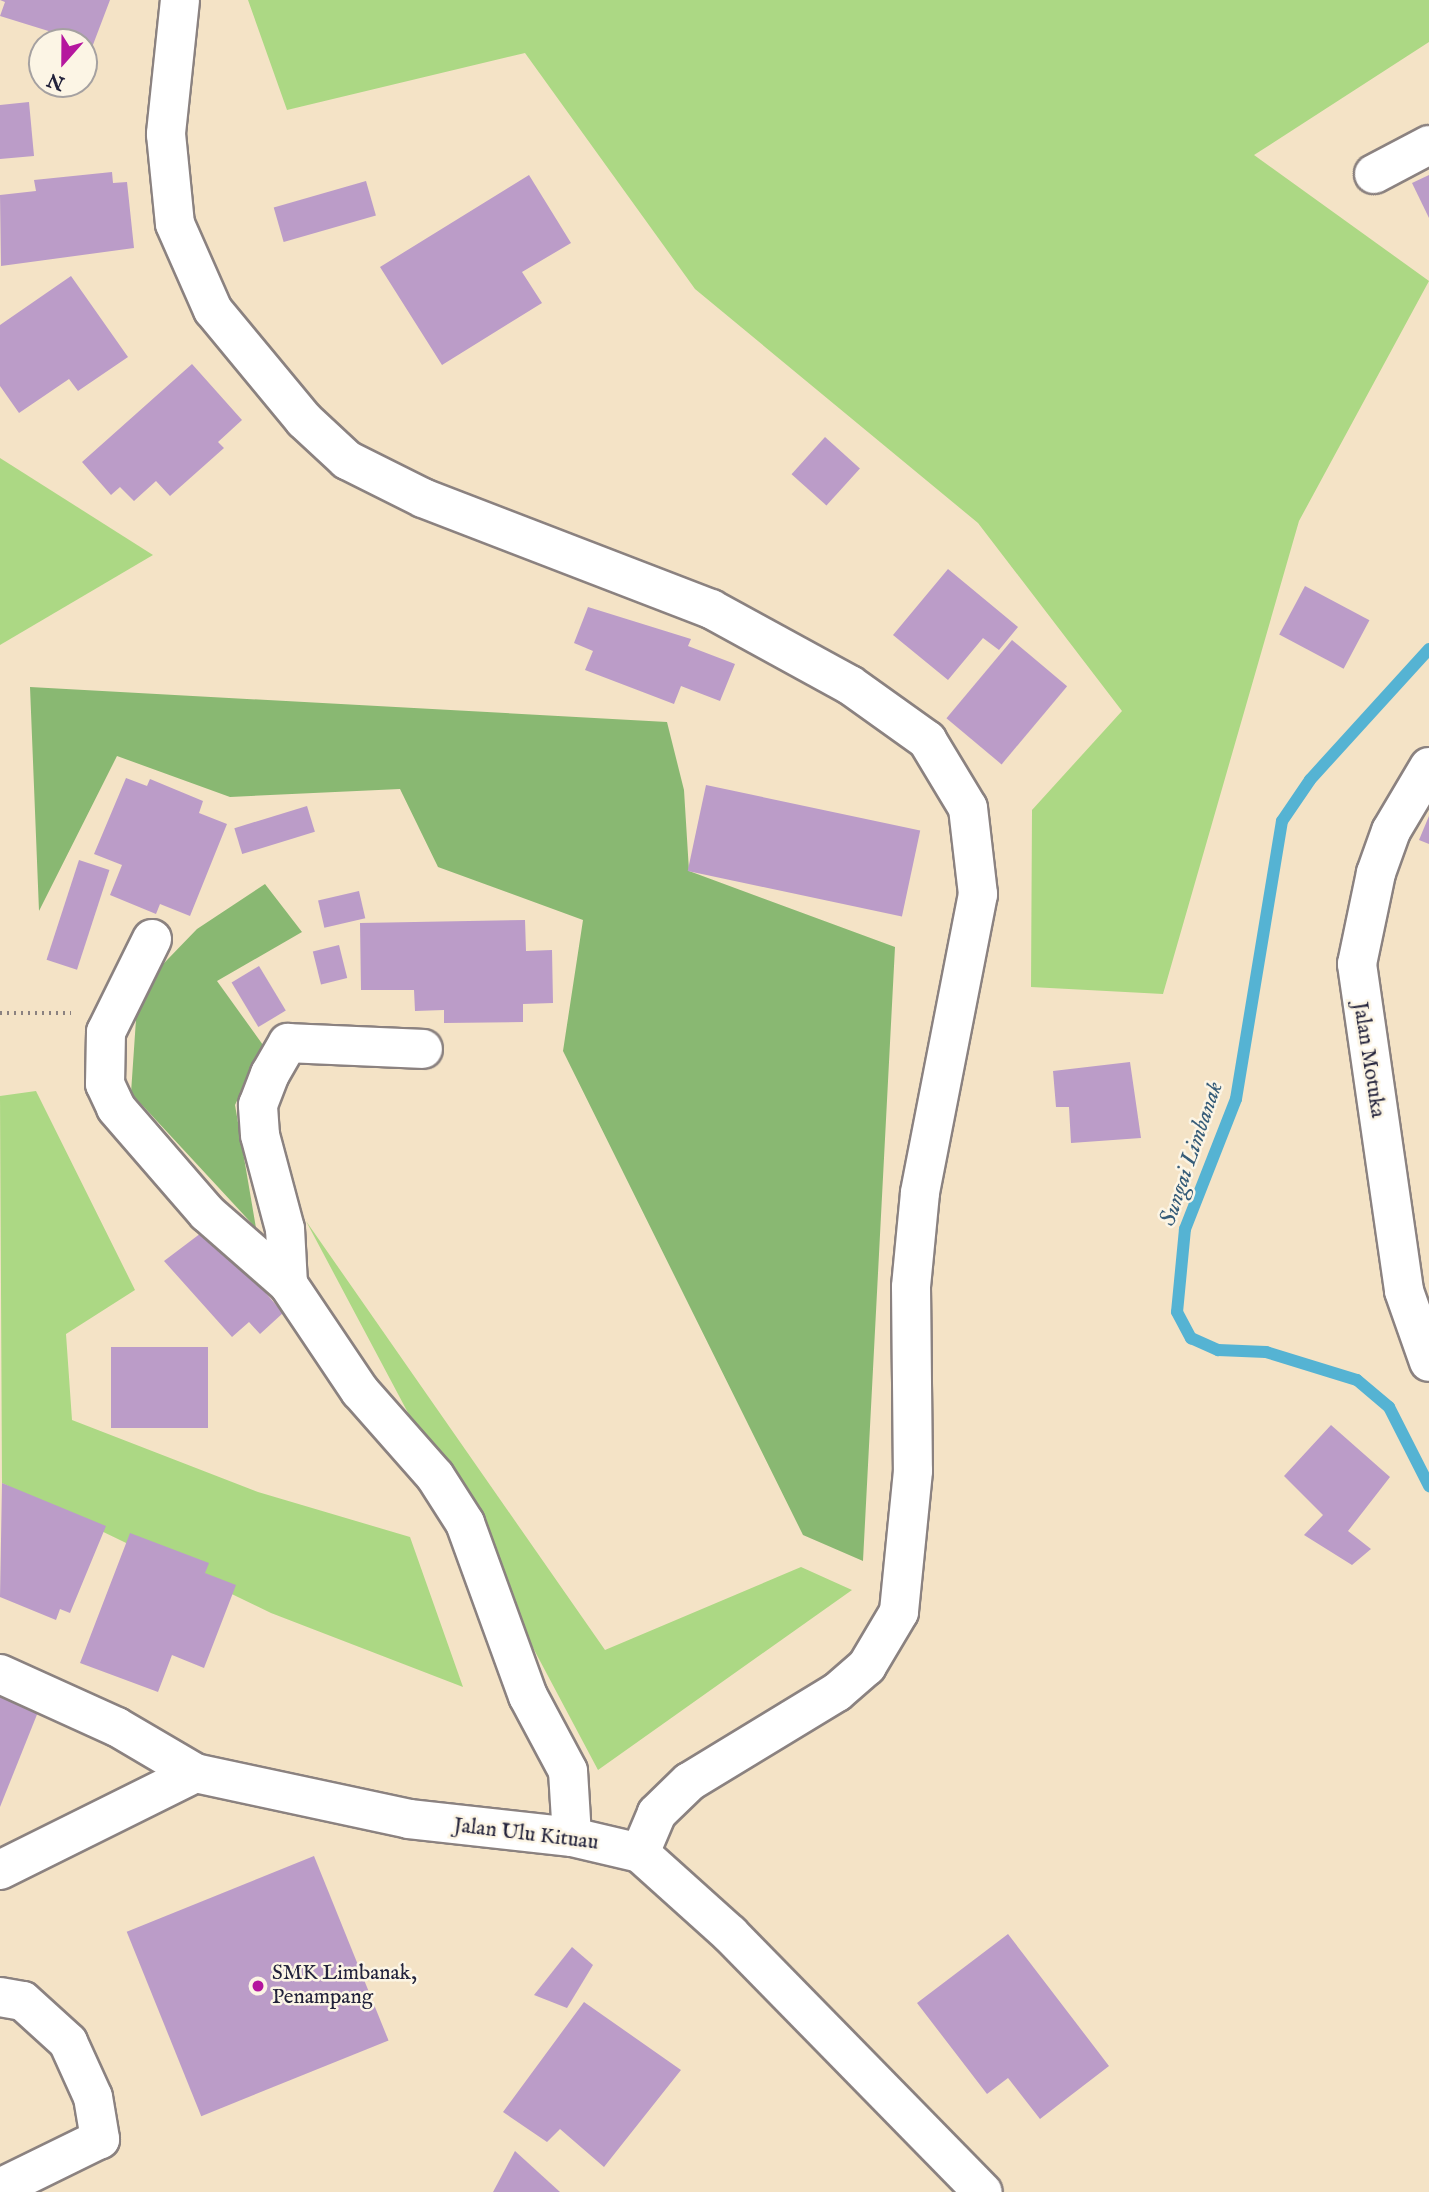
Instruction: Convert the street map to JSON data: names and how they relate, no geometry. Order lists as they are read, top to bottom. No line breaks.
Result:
{"streets":{"street":["Jalan Motuka","Jalan Ulu Kituau"]},"water":["Sungai Limbanak"],"places":["SMK Limbanak, Penampang"],"north":"bottom"}
